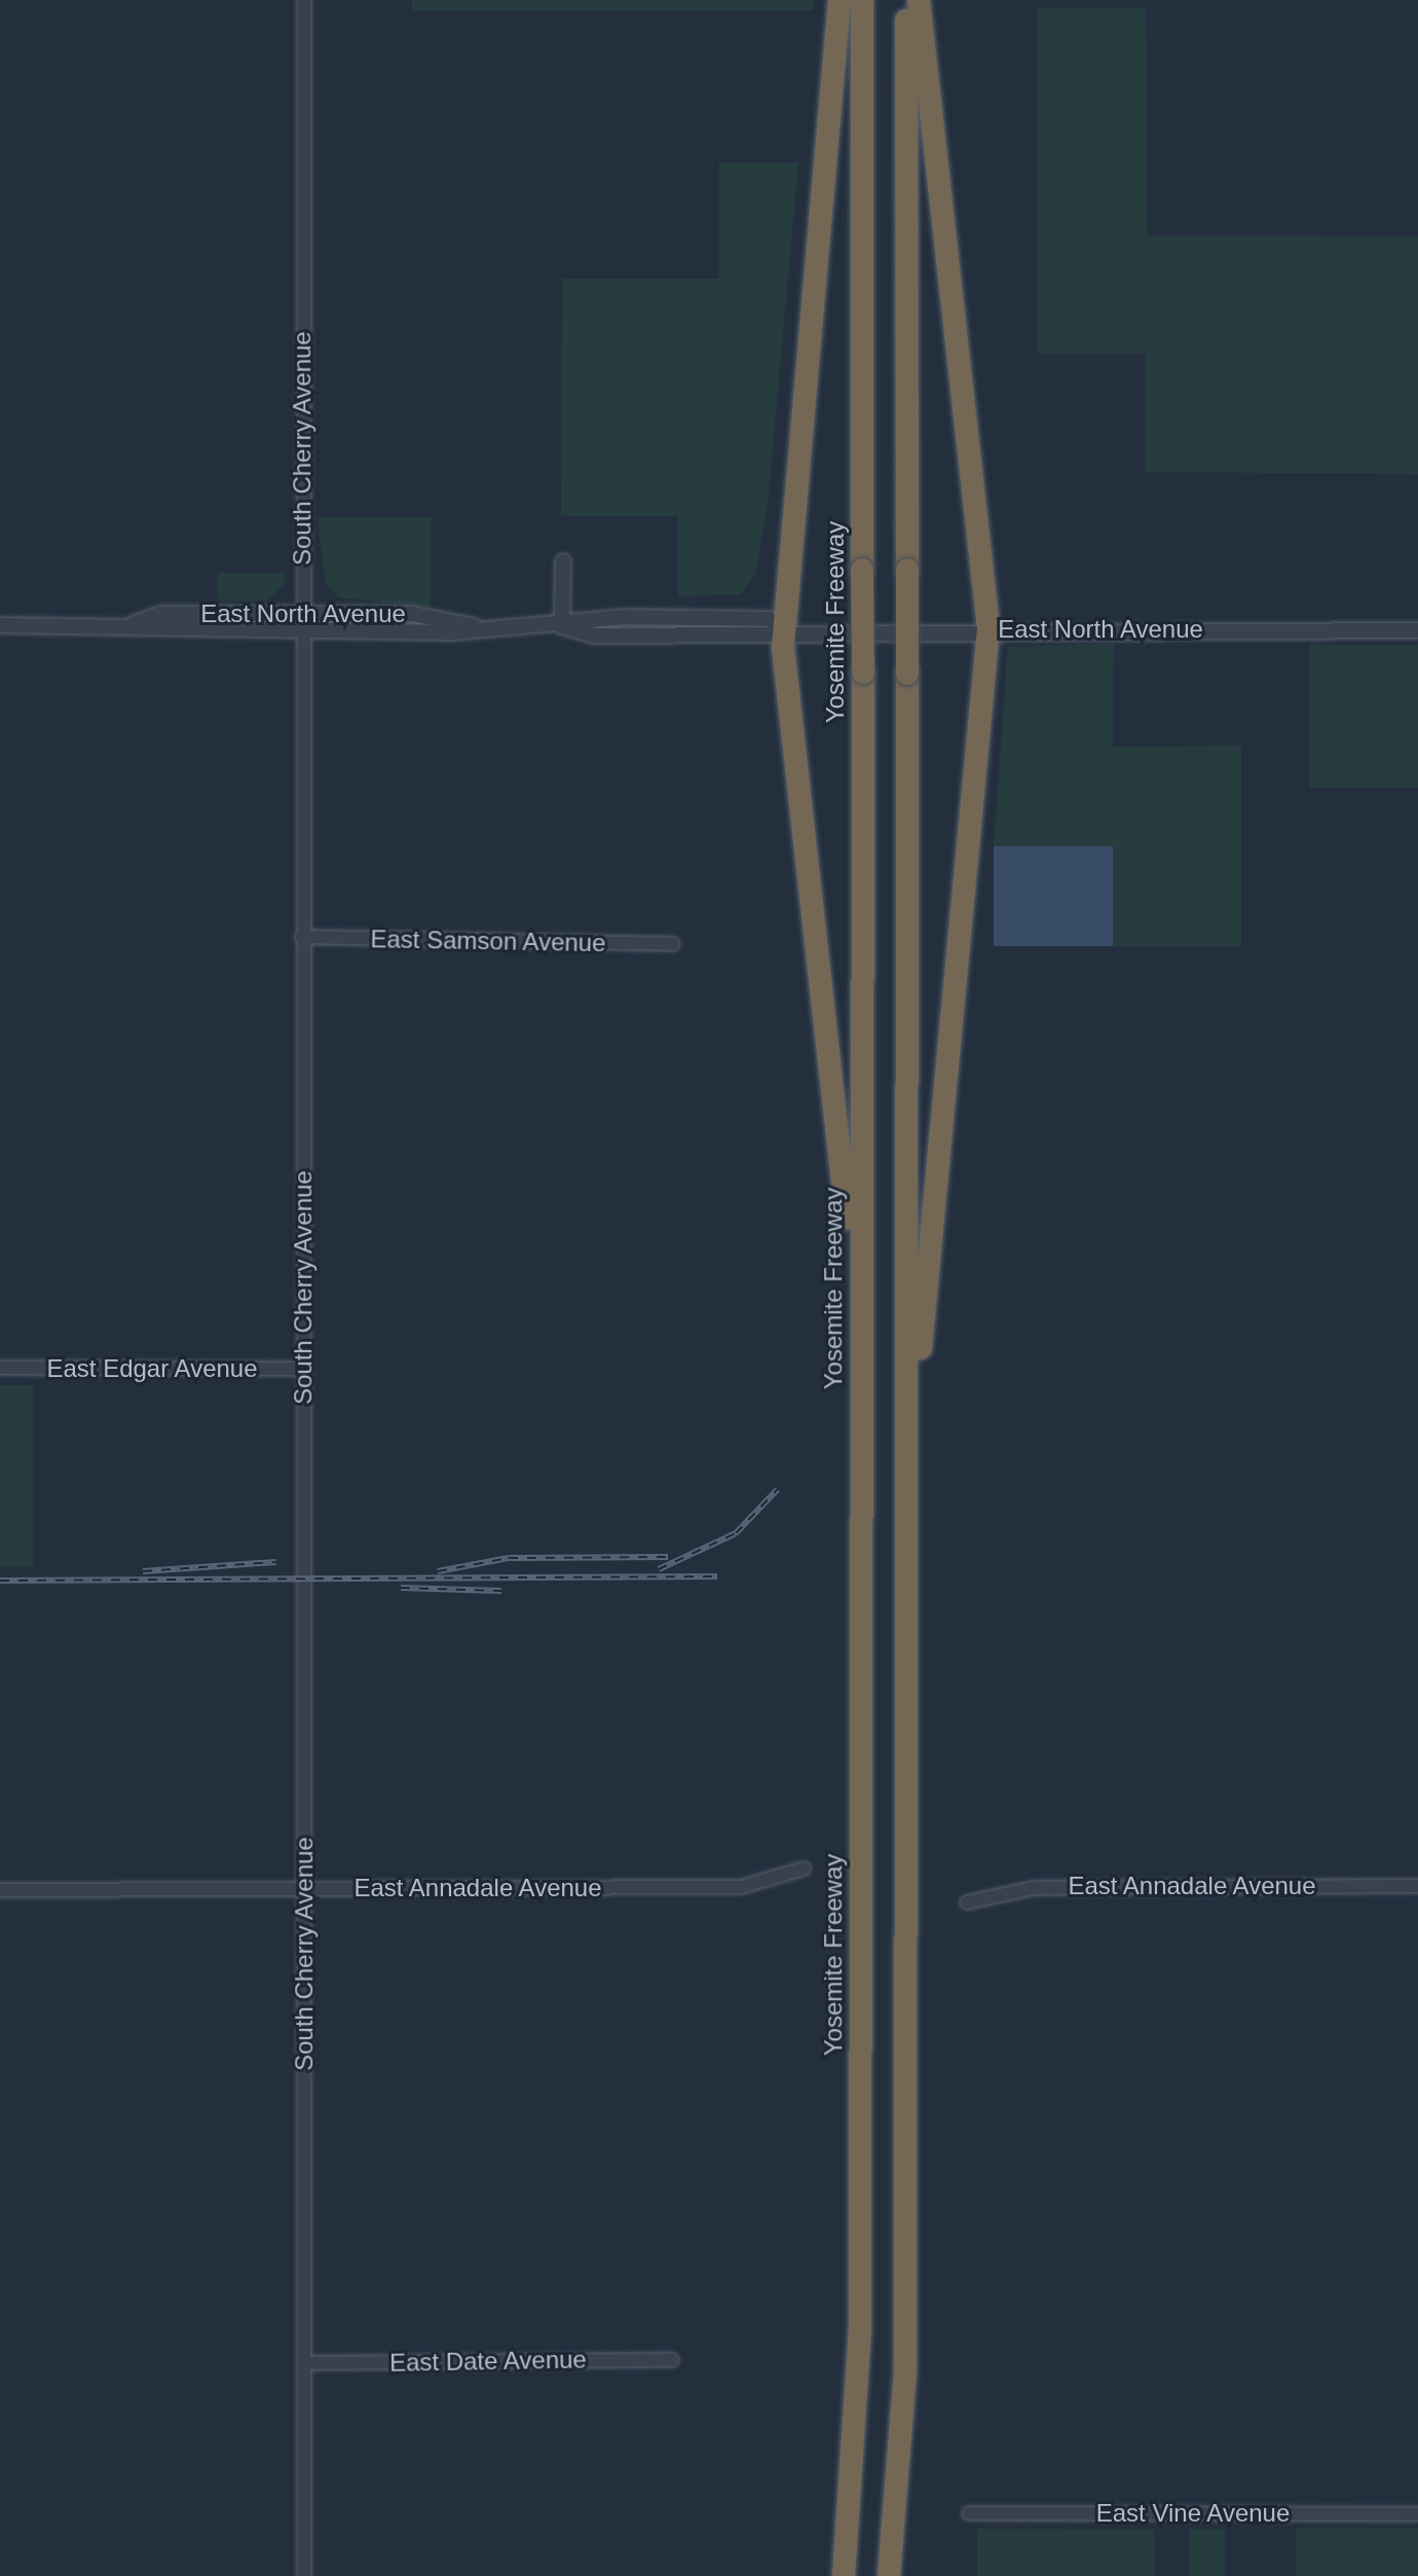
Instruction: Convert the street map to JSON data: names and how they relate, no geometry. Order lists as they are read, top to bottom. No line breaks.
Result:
{"streets":{"highway":["Yosemite Freeway"],"street":["South Cherry Avenue","East North Avenue","East Samson Avenue","East Edgar Avenue","East Annadale Avenue","East Date Avenue","East Vine Avenue"]},"crossings":[["South Cherry Avenue","East North Avenue"],["South Cherry Avenue","East Samson Avenue"],["South Cherry Avenue","East Edgar Avenue"],["South Cherry Avenue","East Annadale Avenue"],["South Cherry Avenue","East Date Avenue"]]}
